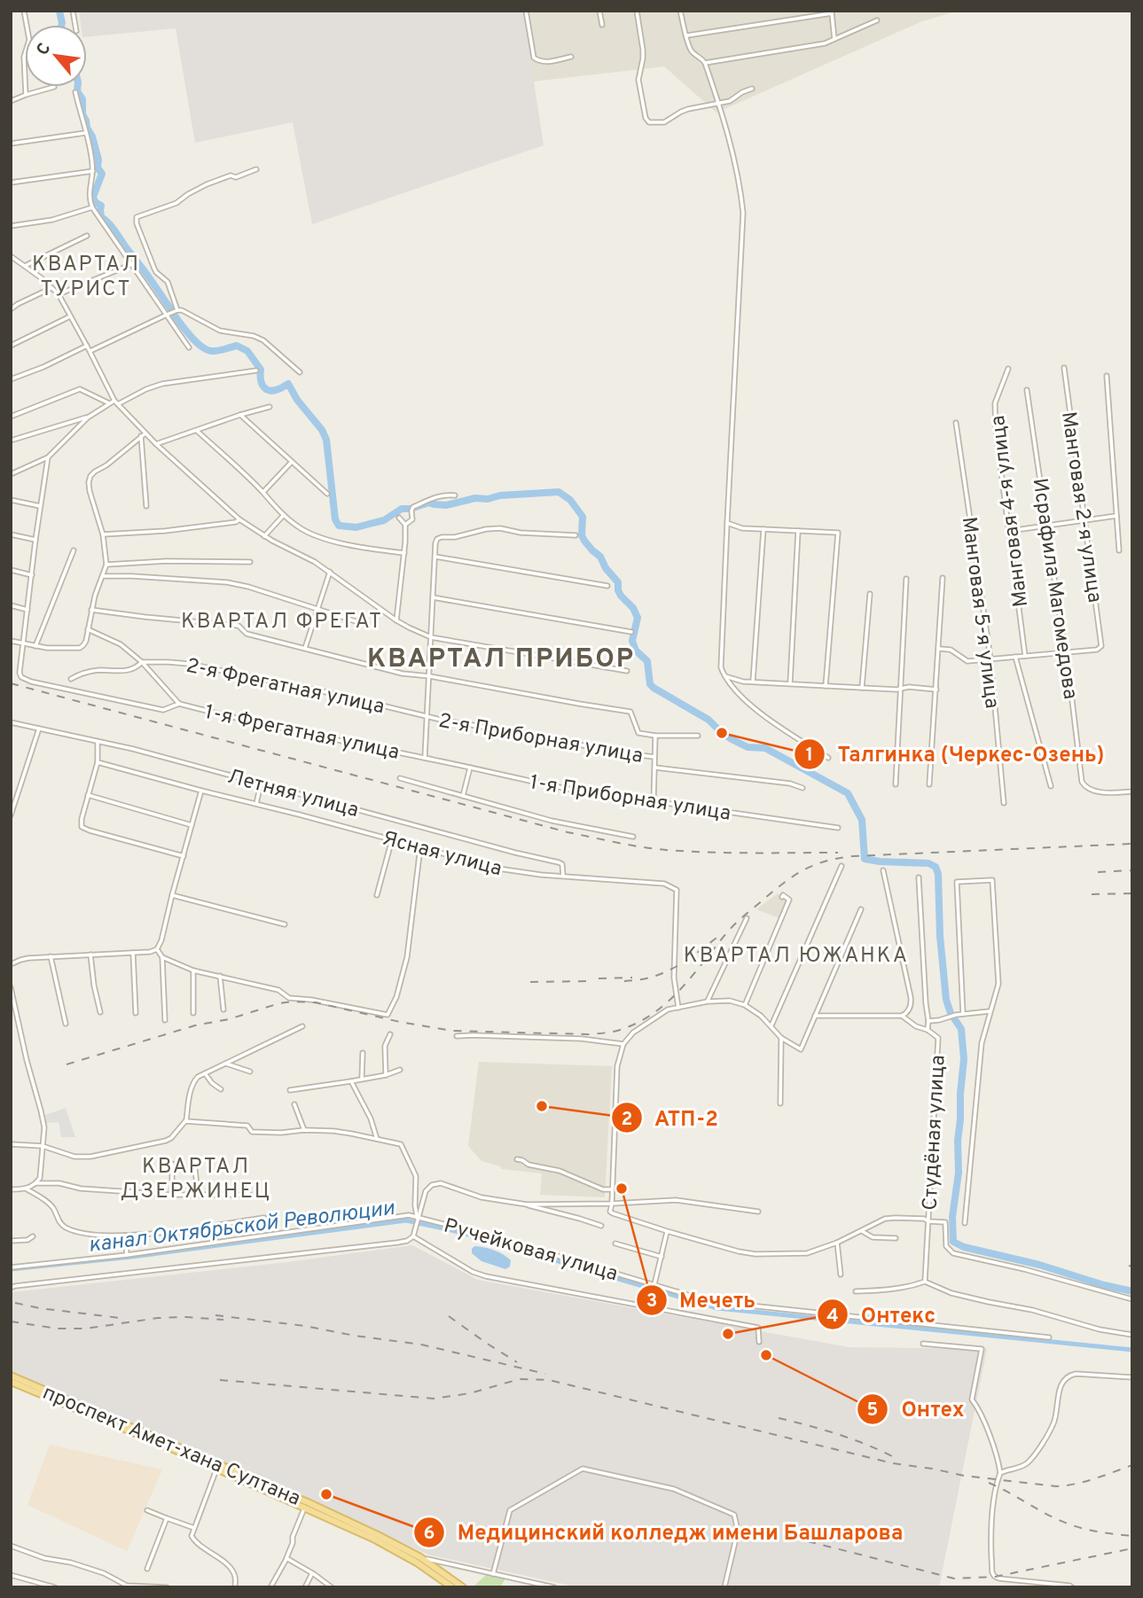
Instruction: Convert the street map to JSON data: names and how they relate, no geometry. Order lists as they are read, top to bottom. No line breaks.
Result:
{"streets":{"main road":["проспект Амет-хана Султана"],"street":["Манговая 2-я улица","Манговая 4-я улица","Исрафила Магомедова","Манговая 5-я улица","2-я Фрегатная улица","1-я Фрегатная улица","2-я Приборная улица","Летняя улица","1-я Приборная улица","Ясная улица","Студёная улица","Ручейковая улица"]},"crossings":[["Манговая 2-я улица","Исрафила Магомедова"],["2-я Фрегатная улица","2-я Приборная улица"],["1-я Фрегатная улица","1-я Приборная улица"],["Летняя улица","Ясная улица"]],"districts":["КВАРТАЛ ТУРИСТ","КВАРТАЛ ФРЕГАТ","КВАРТАЛ ПРИБОР","КВАРТАЛ ЮЖАНКА","КВАРТАЛ ДЗЕРЖИНЕЦ"],"water":["канал Октябрьской Революции"],"places":["Талгинка (Черкес-Озень)","АТП-2","Мечеть","Онтекс","Онтех","Медицинский колледж имени Башларова"],"north":"top left"}
